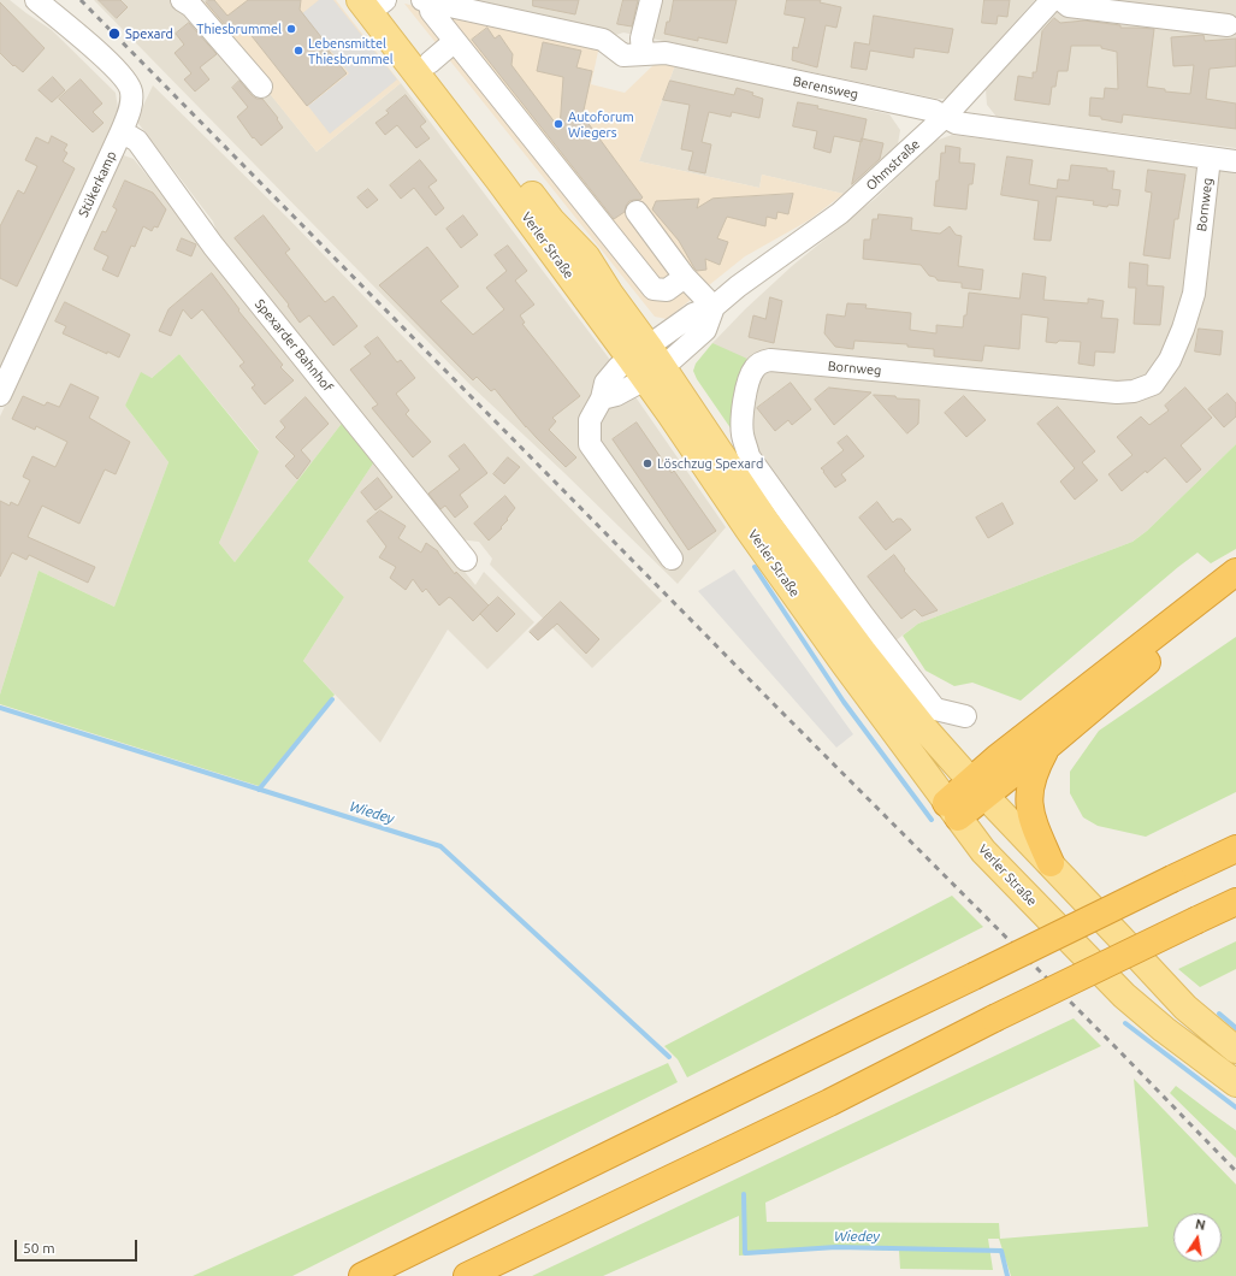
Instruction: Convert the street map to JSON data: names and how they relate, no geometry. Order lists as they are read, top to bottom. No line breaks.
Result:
{"streets":{"main road":["Verler Straße"],"street":["Berensweg","Ohmstraße","Stükerkamp","Bornweg","Spexarder Bahnhof"]},"crossings":[["Berensweg","Ohmstraße"],["Berensweg","Bornweg"],["Ohmstraße","Verler Straße"],["Stükerkamp","Spexarder Bahnhof"]],"water":["Wiedey"],"places":["Thiesbrummel","Spexard","Lebensmittel Thiesbrummel","Autoforum Wiegers","Löschzug Spexard"],"scale_bar":"50 m","north":"top"}
